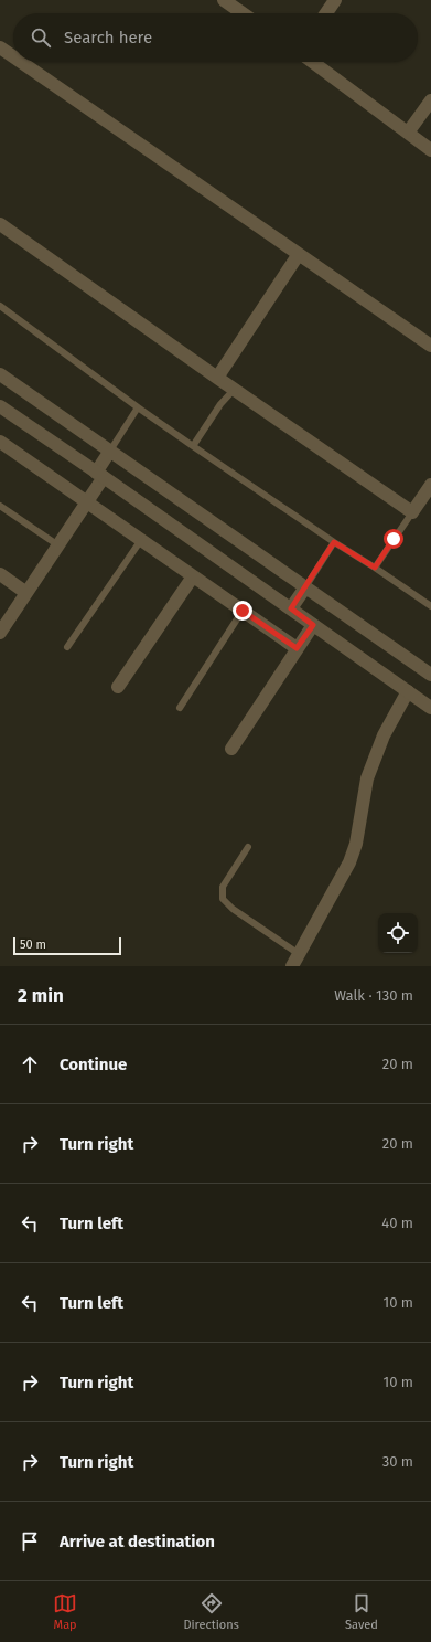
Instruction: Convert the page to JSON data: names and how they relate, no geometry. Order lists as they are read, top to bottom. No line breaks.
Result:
{"scale_bar":"50 m","page":{"search":"Search here","scale":"50 m","heading":["2 min","Walk · 130 m"],"list":[["Continue","20 m"],["Turn right","20 m"],["Turn left","40 m"],["Turn left","10 m"],["Turn right","10 m"],["Turn right","30 m"],"Arrive at destination"],"nav":["Map","Directions","Saved"]}}
